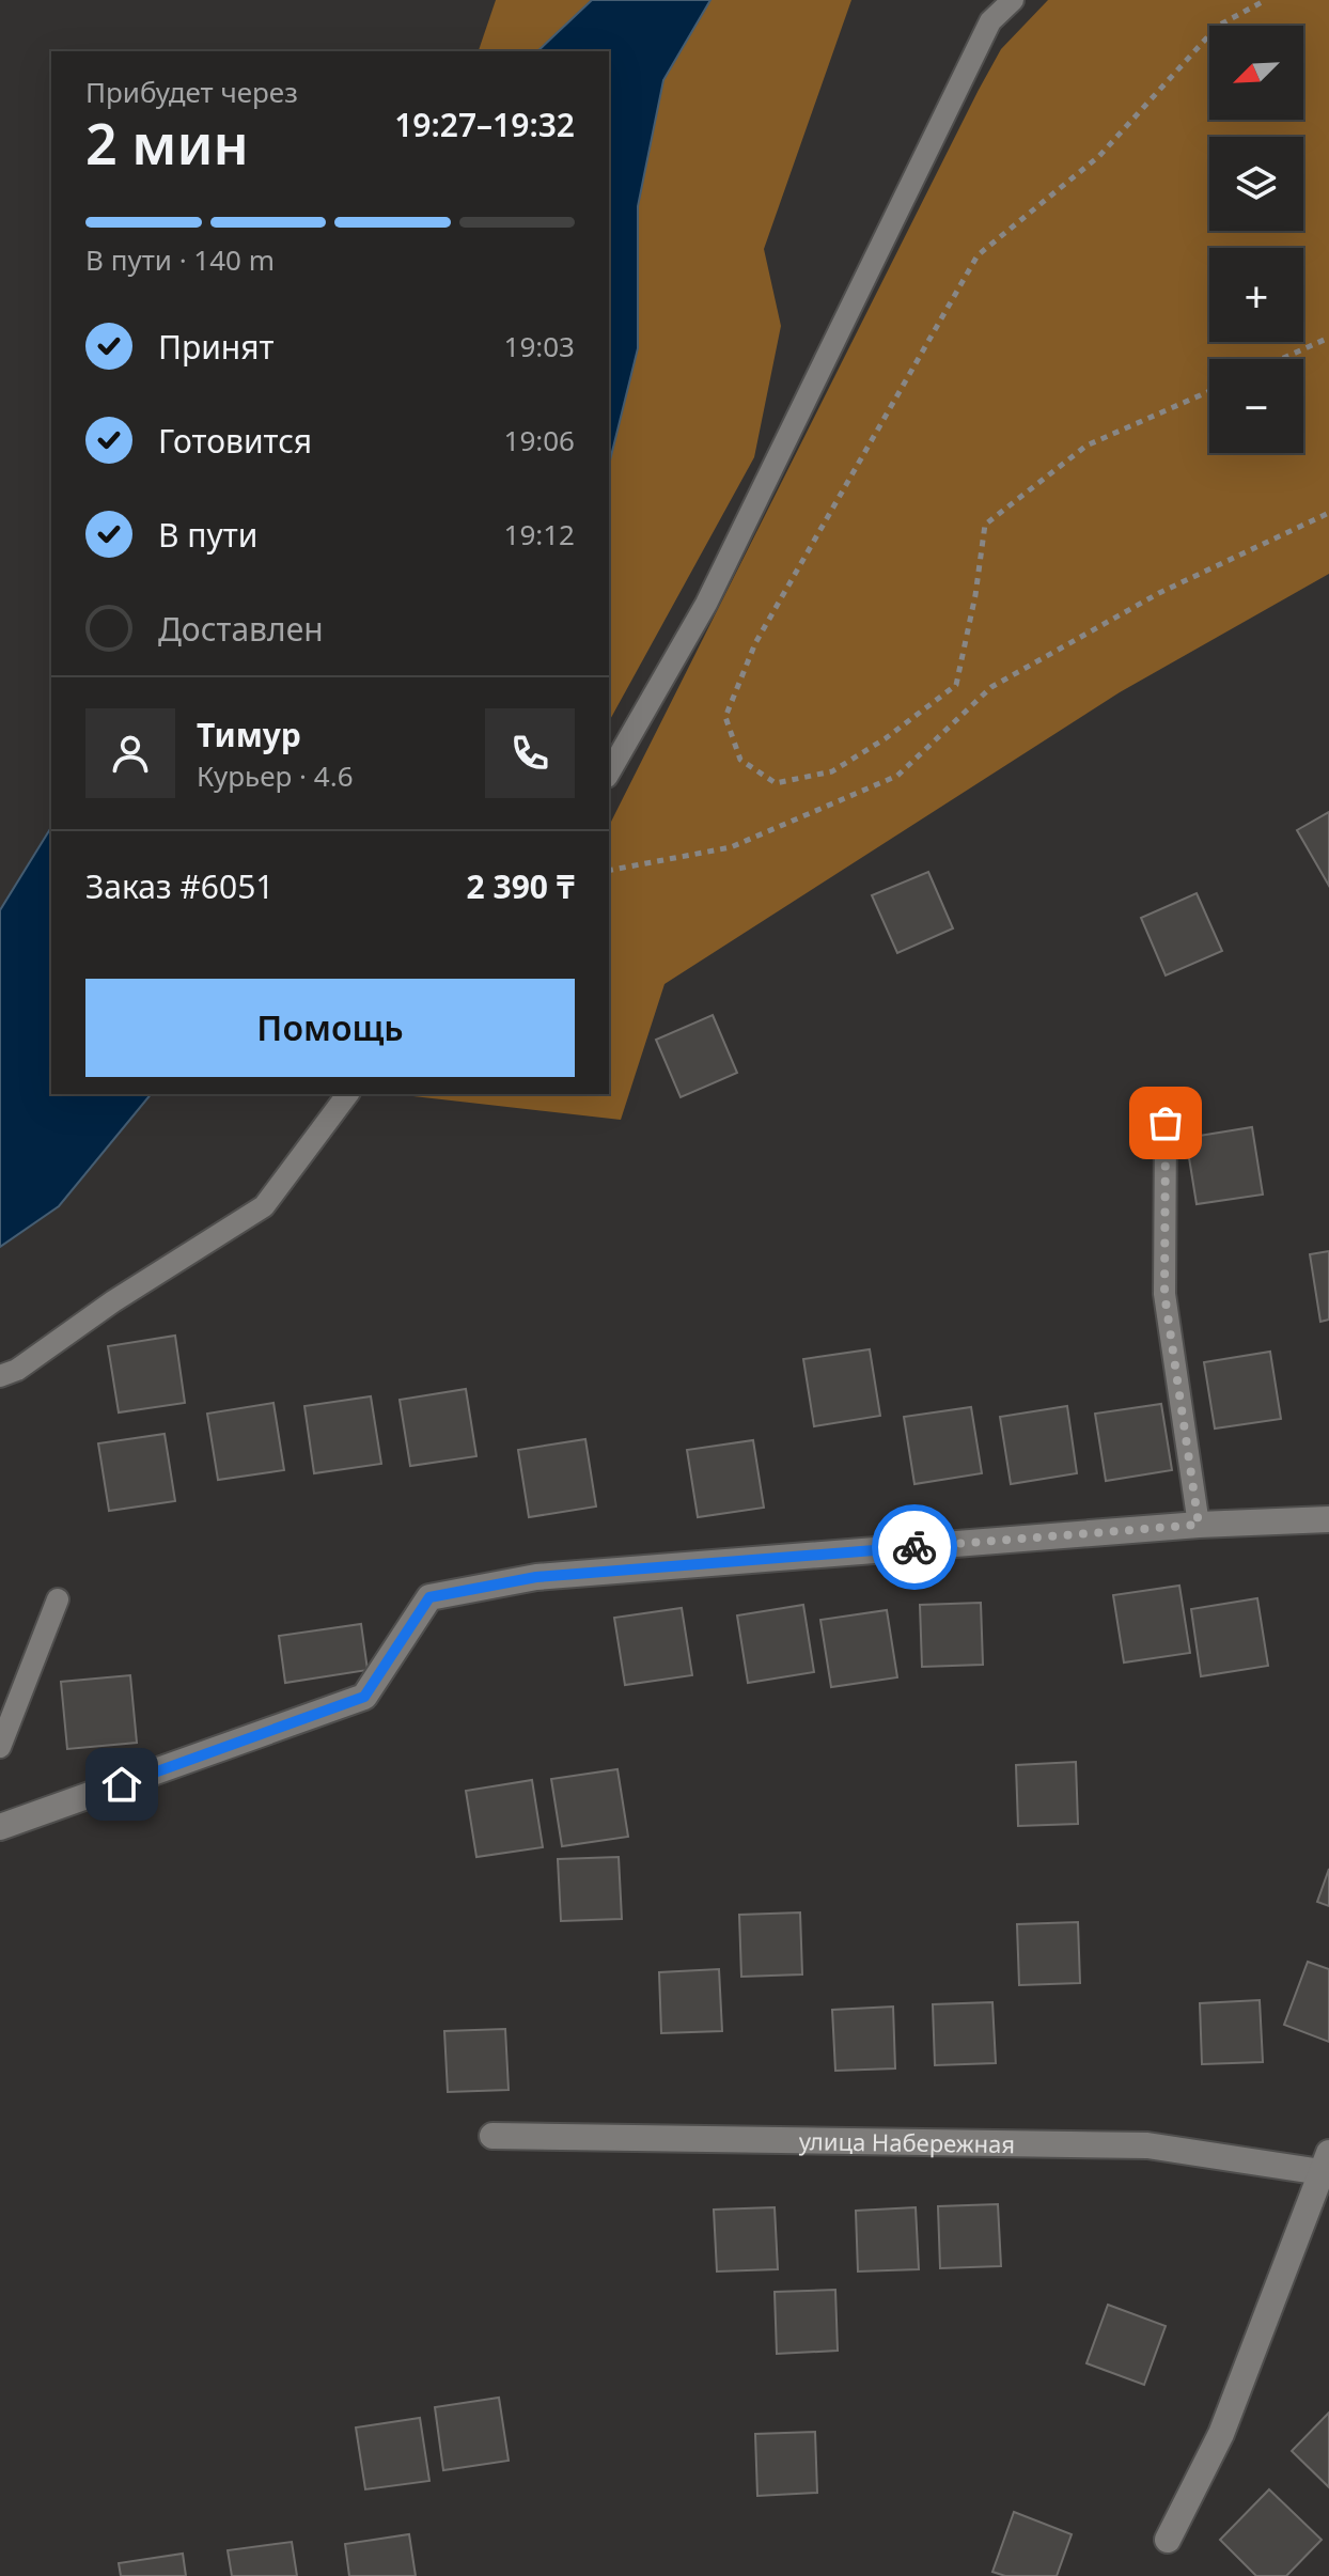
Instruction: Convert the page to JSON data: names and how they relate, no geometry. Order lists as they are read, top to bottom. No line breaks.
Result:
{"streets":{"street":["улица Набережная"]},"north":"bottom left","page":{"map_buttons":["+","−"],"heading":["2 мин","Прибудет через","19:27–19:32"],"panel":["Тимур","Курьер · 4.6","Заказ #6051","2 390 ₸"],"bar":"В пути · 140 m","list":[["Принят","19:03"],["Готовится","19:06"],["В пути","19:12"],"Доставлен"],"buttons":"Помощь"}}
